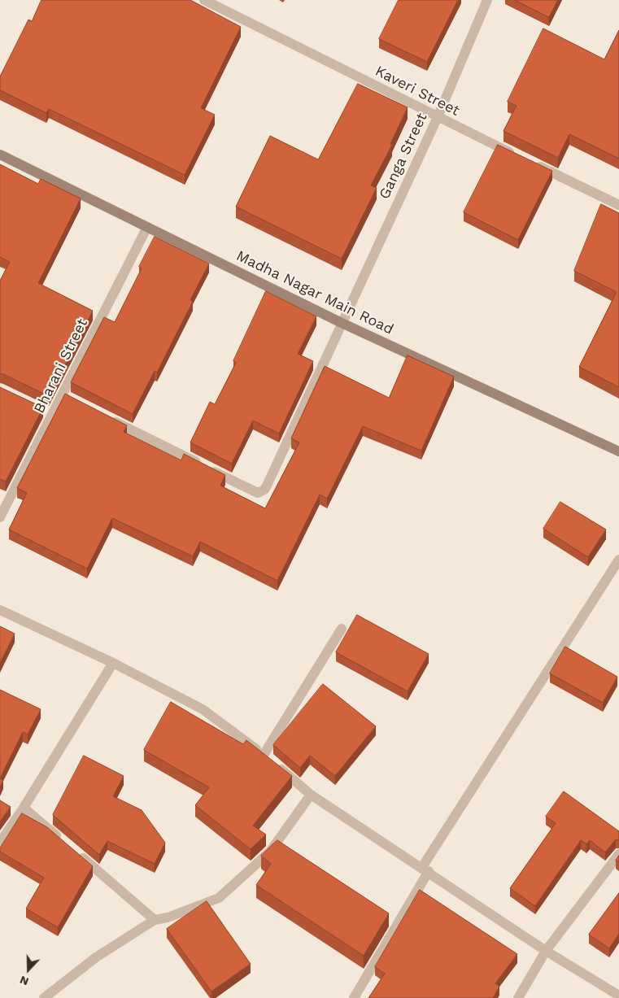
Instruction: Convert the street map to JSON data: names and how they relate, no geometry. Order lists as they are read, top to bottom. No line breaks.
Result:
{"streets":{"street":["Kaveri Street","Ganga Street","Madha Nagar Main Road","Bharani Street"]},"crossings":[["Kaveri Street","Ganga Street"],["Ganga Street","Madha Nagar Main Road"],["Madha Nagar Main Road","Bharani Street"]],"north":"bottom"}
